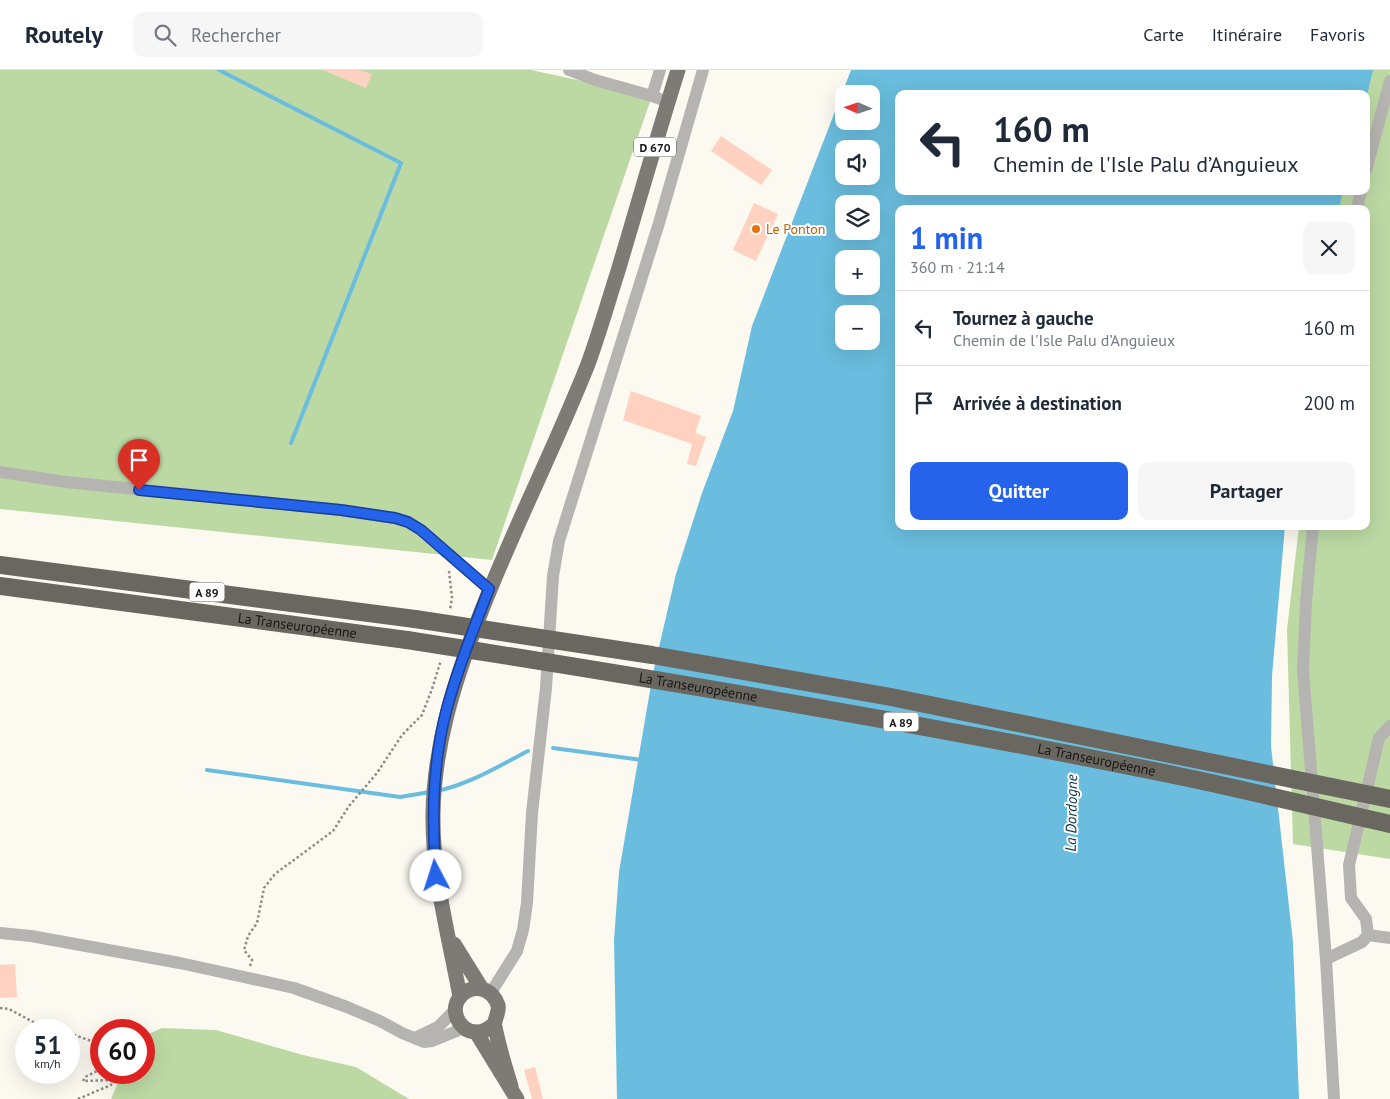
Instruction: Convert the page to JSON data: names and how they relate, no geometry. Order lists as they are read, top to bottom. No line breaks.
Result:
{"streets":{"highway":["A 89","La Transeuropéenne"],"main road":["D 670"]},"water":["La Dordogne"],"places":["Le Ponton"],"north":"left","page":{"header":"Routely","search":"Rechercher","nav":["Carte","Itinéraire","Favoris"],"map_buttons":["+","−"],"turn":["160 m","Chemin de l'Isle Palu d’Anguieux"],"heading":["1 min","360 m · 21:14"],"list":[{"name":"Tournez à gauche","note":"Chemin de l'Isle Palu d’Anguieux","value":"160 m"},{"name":"Arrivée à destination","value":"200 m"}],"buttons":["Quitter","Partager"],"speed":"51 km/h","limit":"60"}}
